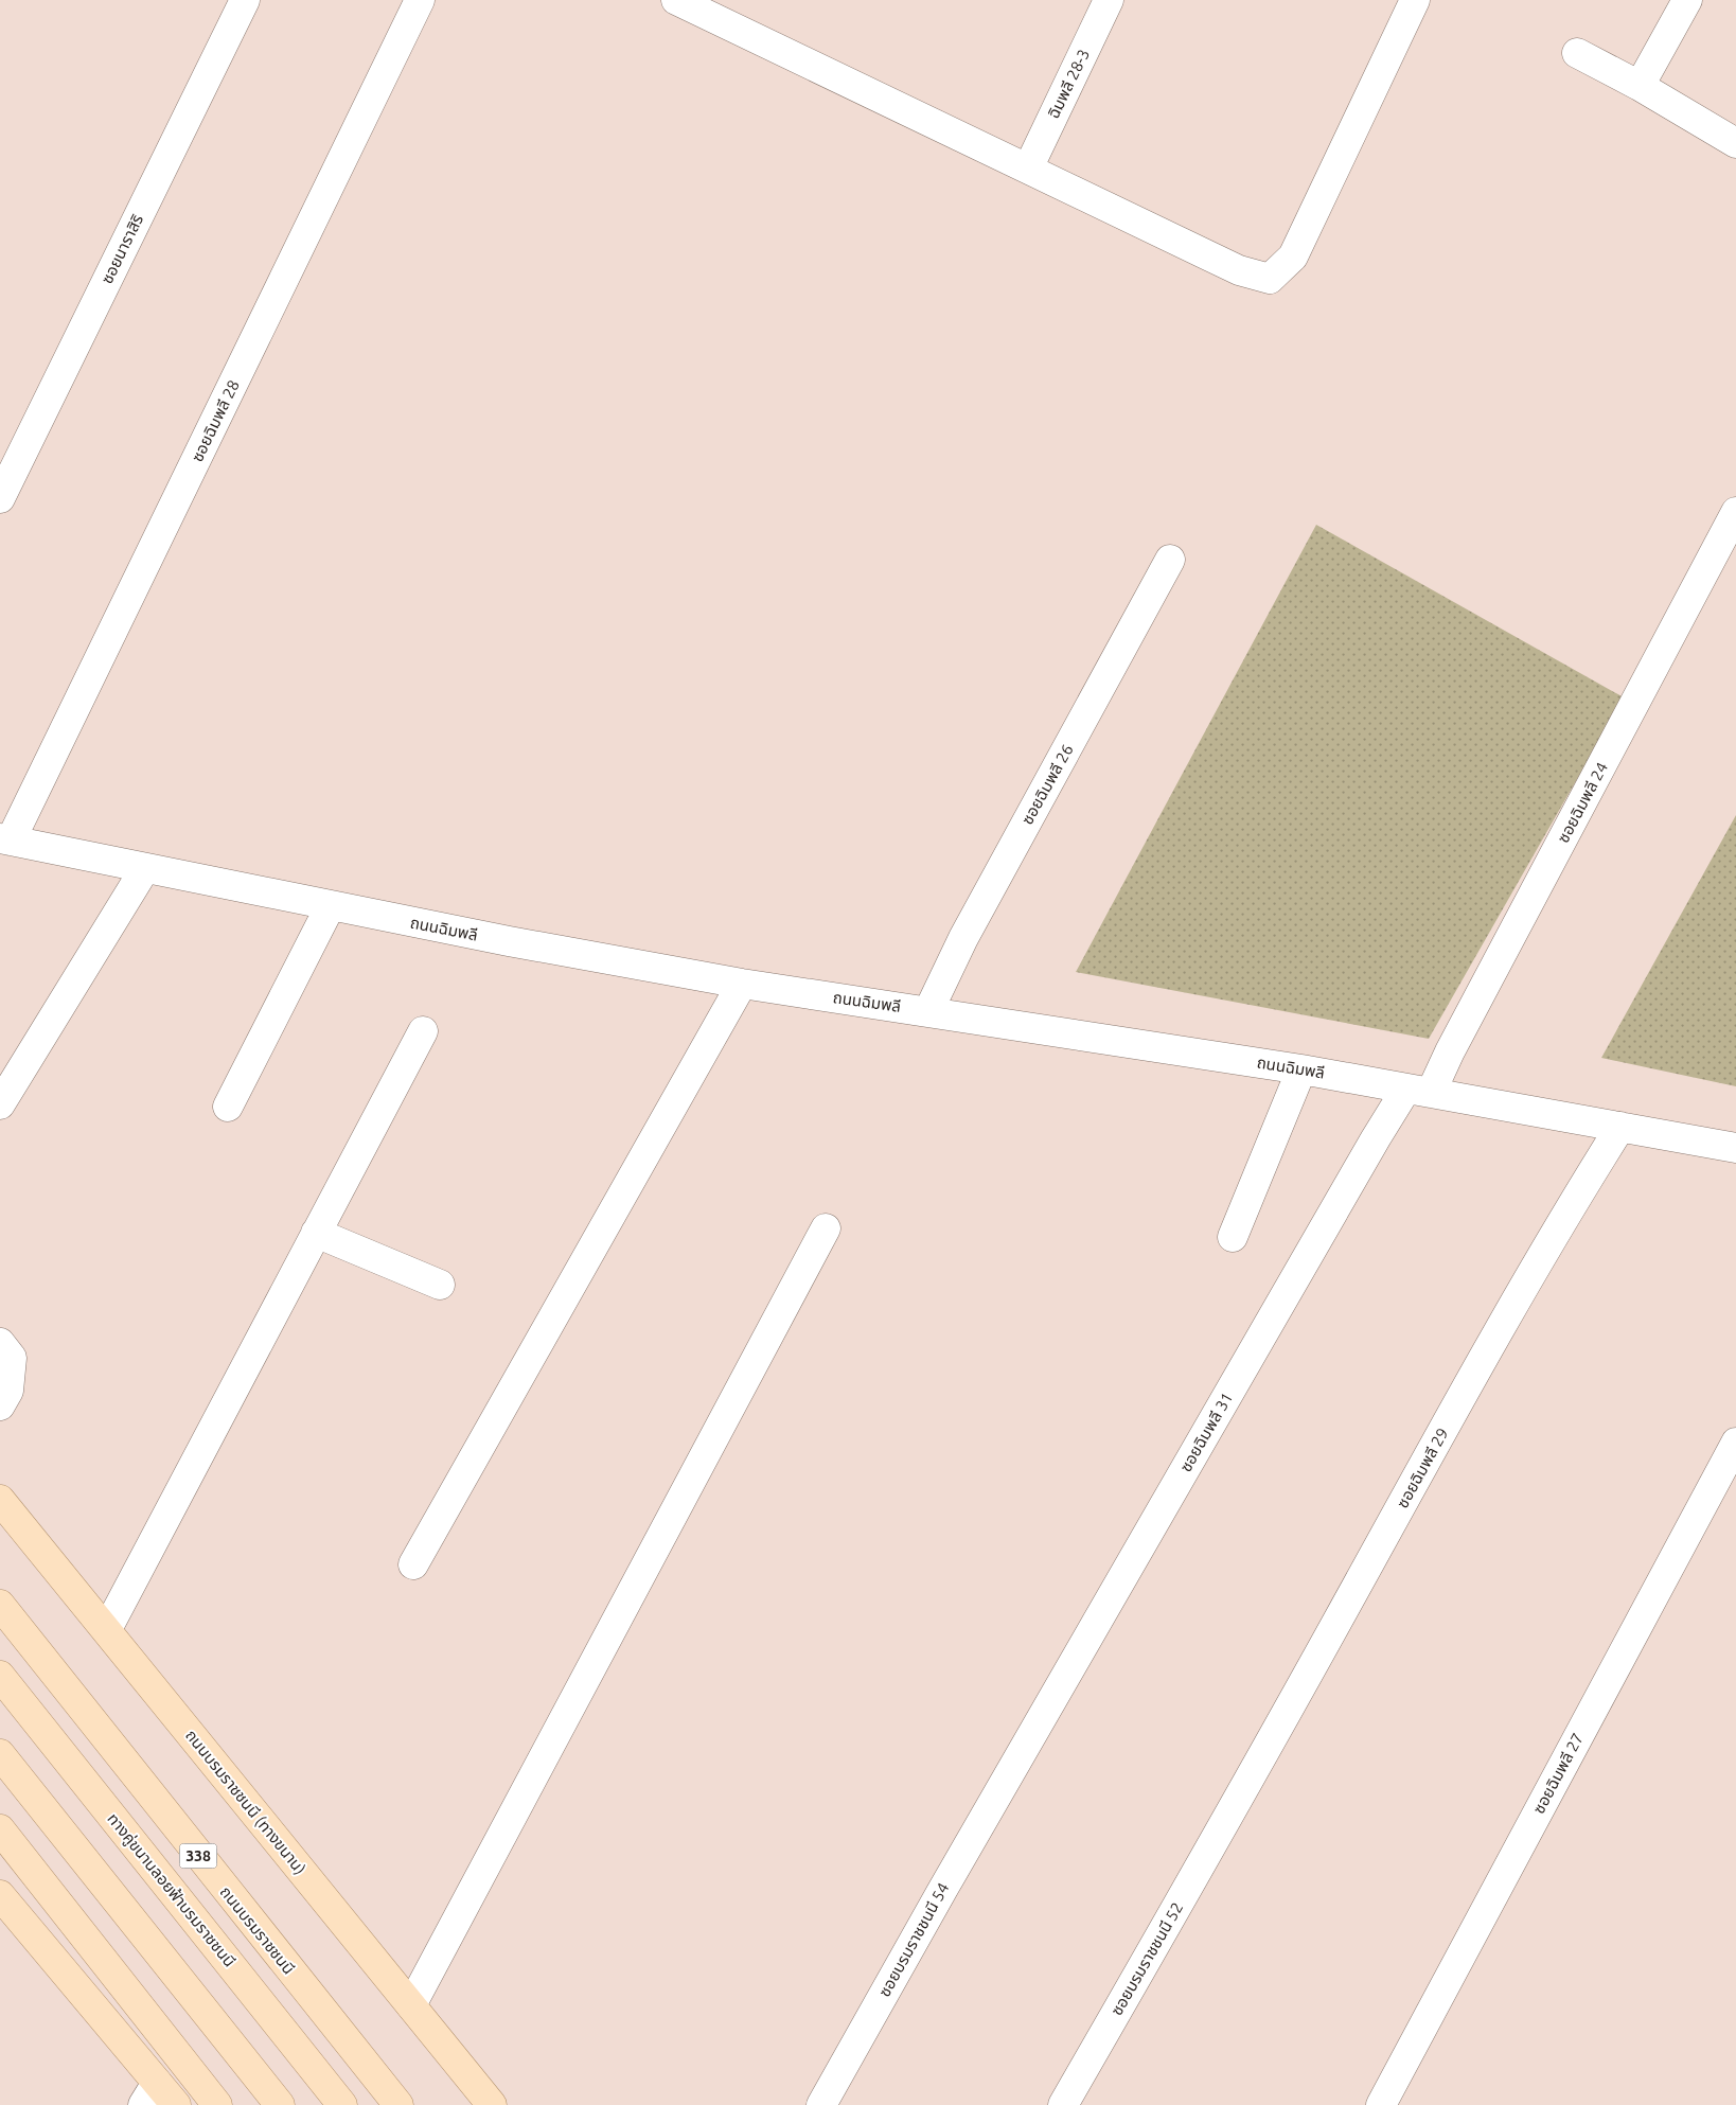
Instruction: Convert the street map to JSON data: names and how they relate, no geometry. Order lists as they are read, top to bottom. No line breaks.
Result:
{"streets":{"main road":["ถนนบรมราชชนนี (ทางขนาน)","338","ทางคู่ขนานลอยฟ้าบรมราชชนนี","ถนนบรมราชชนนี"],"street":["ฉิมพลี 28-3","ซอยนาราสิริ","ซอยฉิมพลี 28","ซอยฉิมพลี 26","ซอยฉิมพลี 24","ถนนฉิมพลี","ซอยฉิมพลี 31","ซอยฉิมพลี 29","ซอยฉิมพลี 27","ซอยบรมราชชนนี 54","ซอยบรมราชชนนี 52"]},"crossings":[["ซอยฉิมพลี 28","ถนนฉิมพลี"],["ซอยฉิมพลี 26","ถนนฉิมพลี"],["ซอยฉิมพลี 24","ถนนฉิมพลี"],["ซอยฉิมพลี 24","ซอยฉิมพลี 31"],["ถนนฉิมพลี","ซอยฉิมพลี 31"],["ถนนฉิมพลี","ซอยฉิมพลี 29"],["ซอยฉิมพลี 31","ซอยบรมราชชนนี 54"],["ซอยฉิมพลี 29","ซอยบรมราชชนนี 52"]]}
